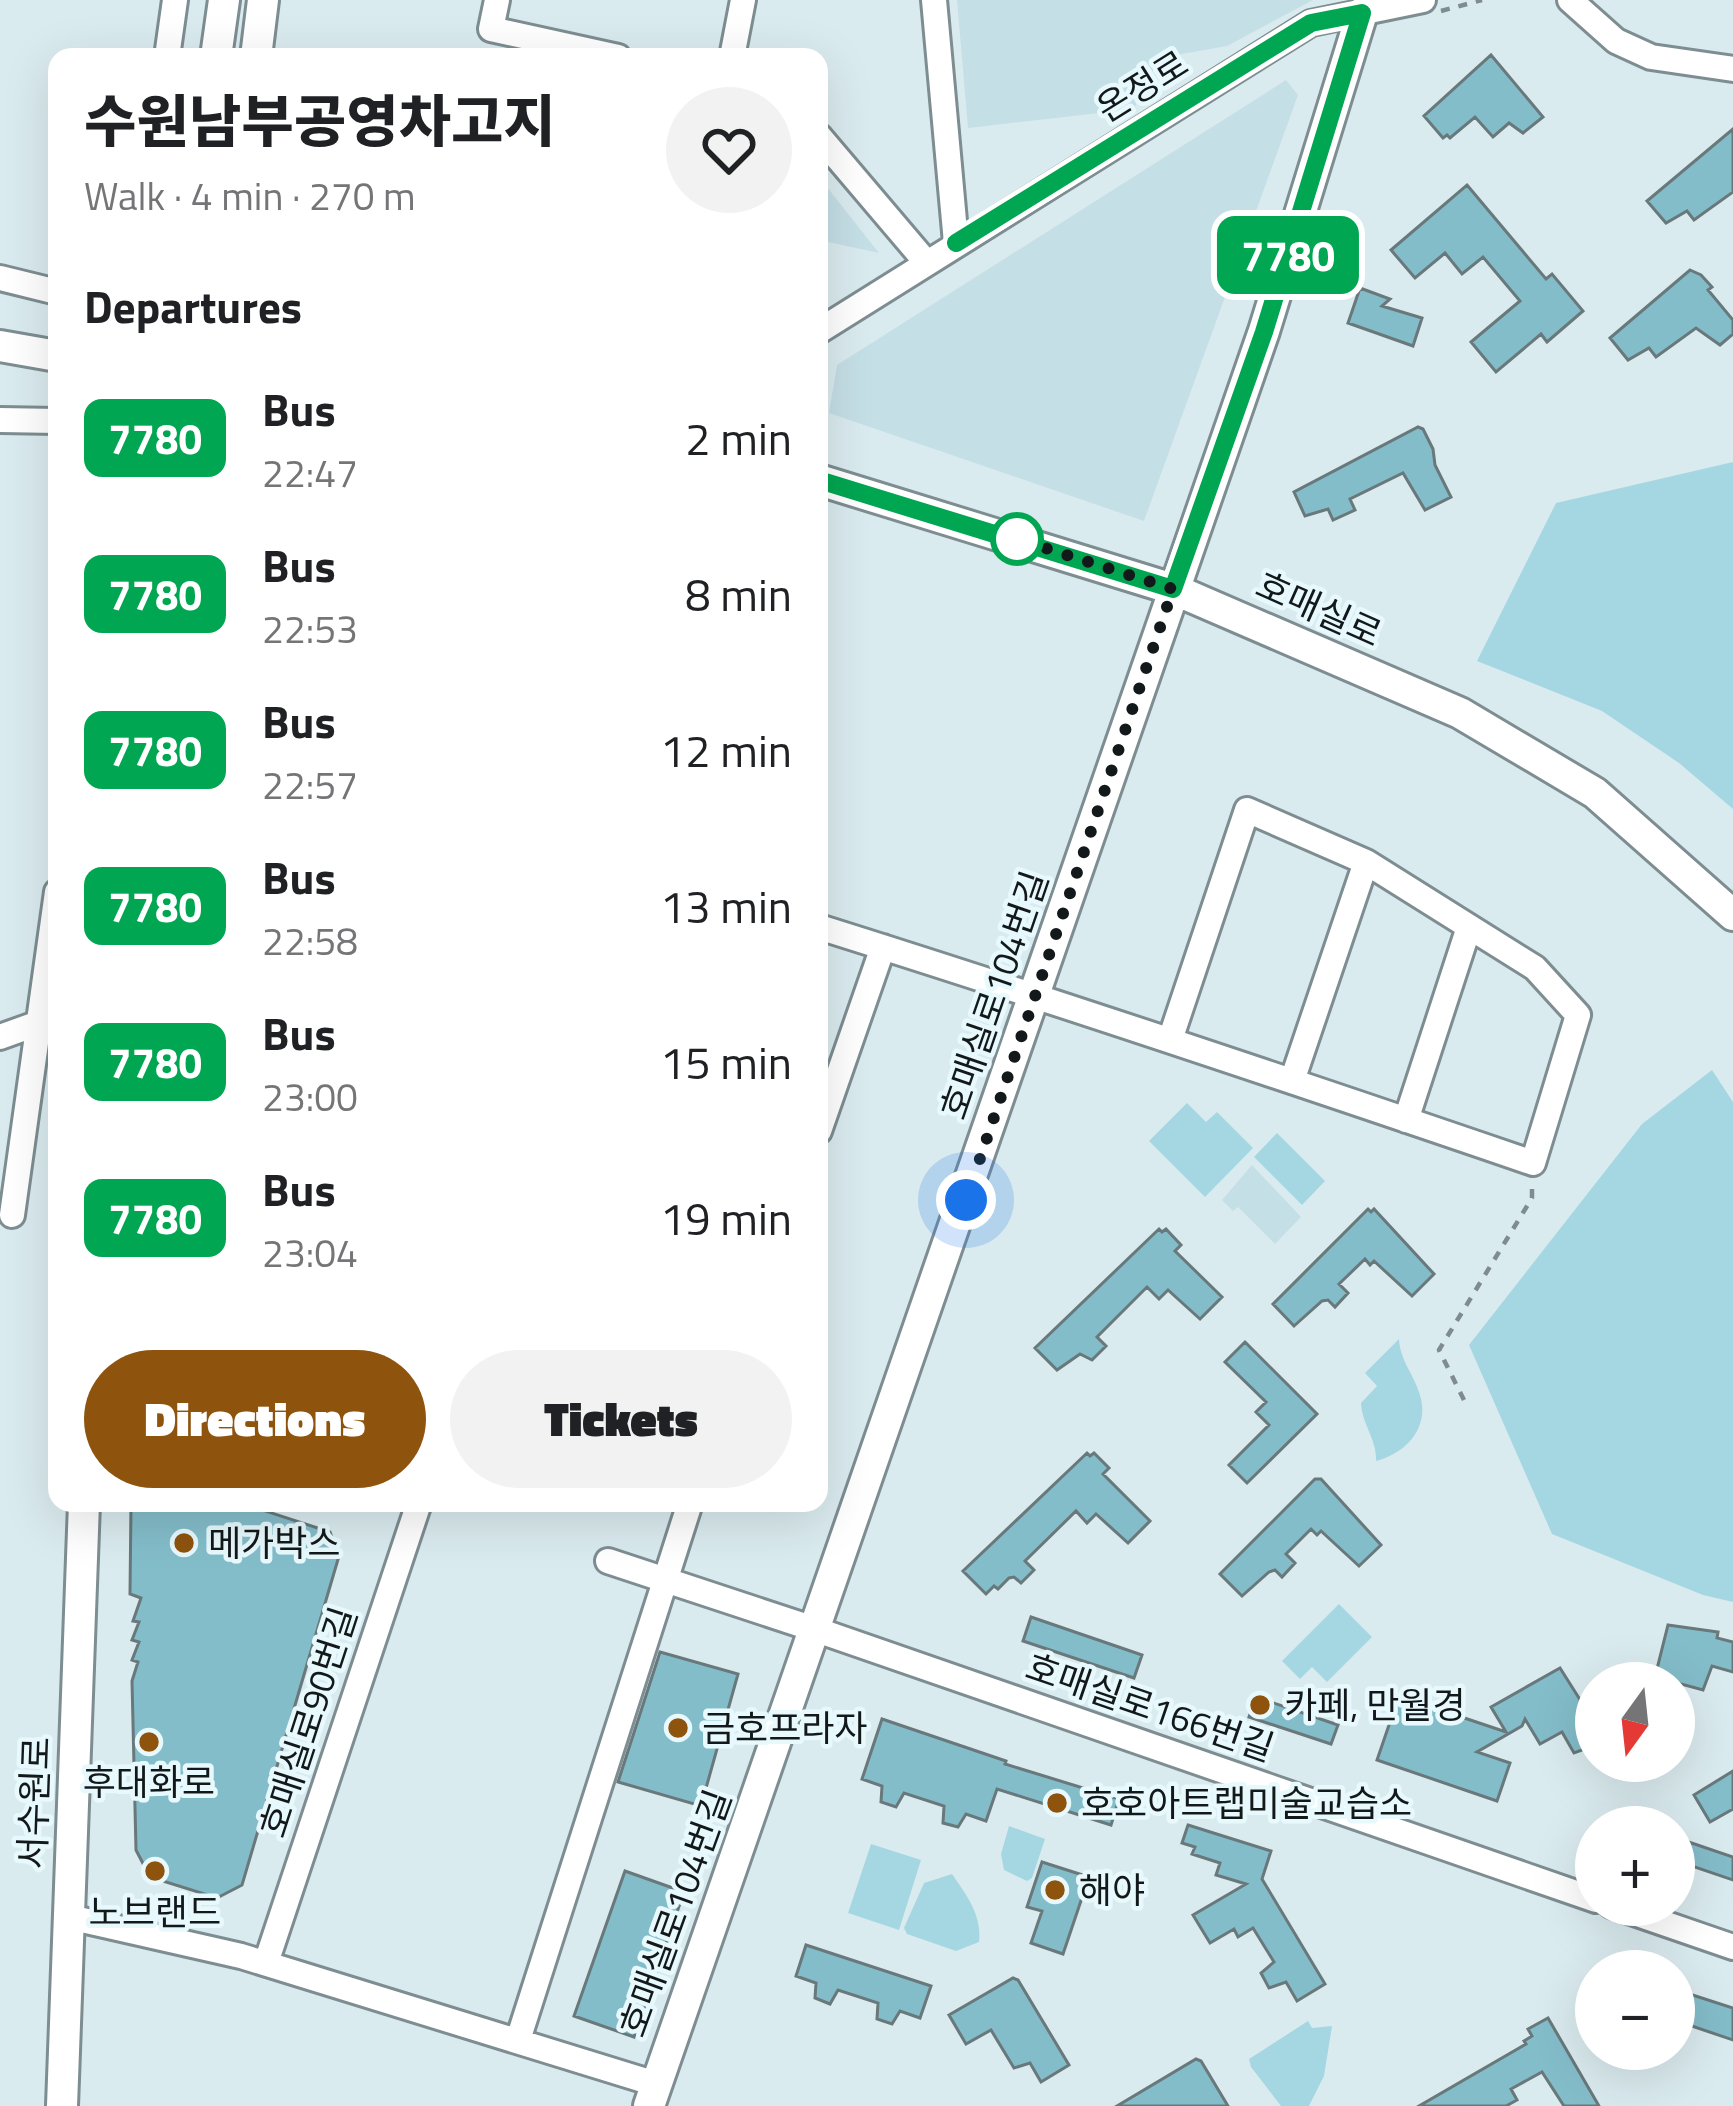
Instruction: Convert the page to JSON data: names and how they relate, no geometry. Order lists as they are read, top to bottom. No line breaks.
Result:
{"streets":{"street":["온정로","호매실로","호매실로104번길","호매실로166번길","호매실로90번길","서수원로"]},"crossings":[["온정로","호매실로104번길"],["호매실로","호매실로104번길"],["호매실로104번길","호매실로166번길"]],"places":["메가박스","카페, 만월경","금호프라자","후대화로","호호아트랩미술교습소","노브랜드","해야"],"lines":["bus line 7780"],"north":"bottom","page":{"on_map":"7780","heading":[["수원남부공영차고지","Walk · 4 min · 270 m"],"Departures"],"list":[{"mark":"7780","name":"Bus","note":"22:47","value":"2 min"},{"mark":"7780","name":"Bus","note":"22:53","value":"8 min"},{"mark":"7780","name":"Bus","note":"22:57","value":"12 min"},{"mark":"7780","name":"Bus","note":"22:58","value":"13 min"},{"mark":"7780","name":"Bus","note":"23:00","value":"15 min"},{"mark":"7780","name":"Bus","note":"23:04","value":"19 min"}],"buttons":["Directions","Tickets"],"map_buttons":["+","−"]}}
